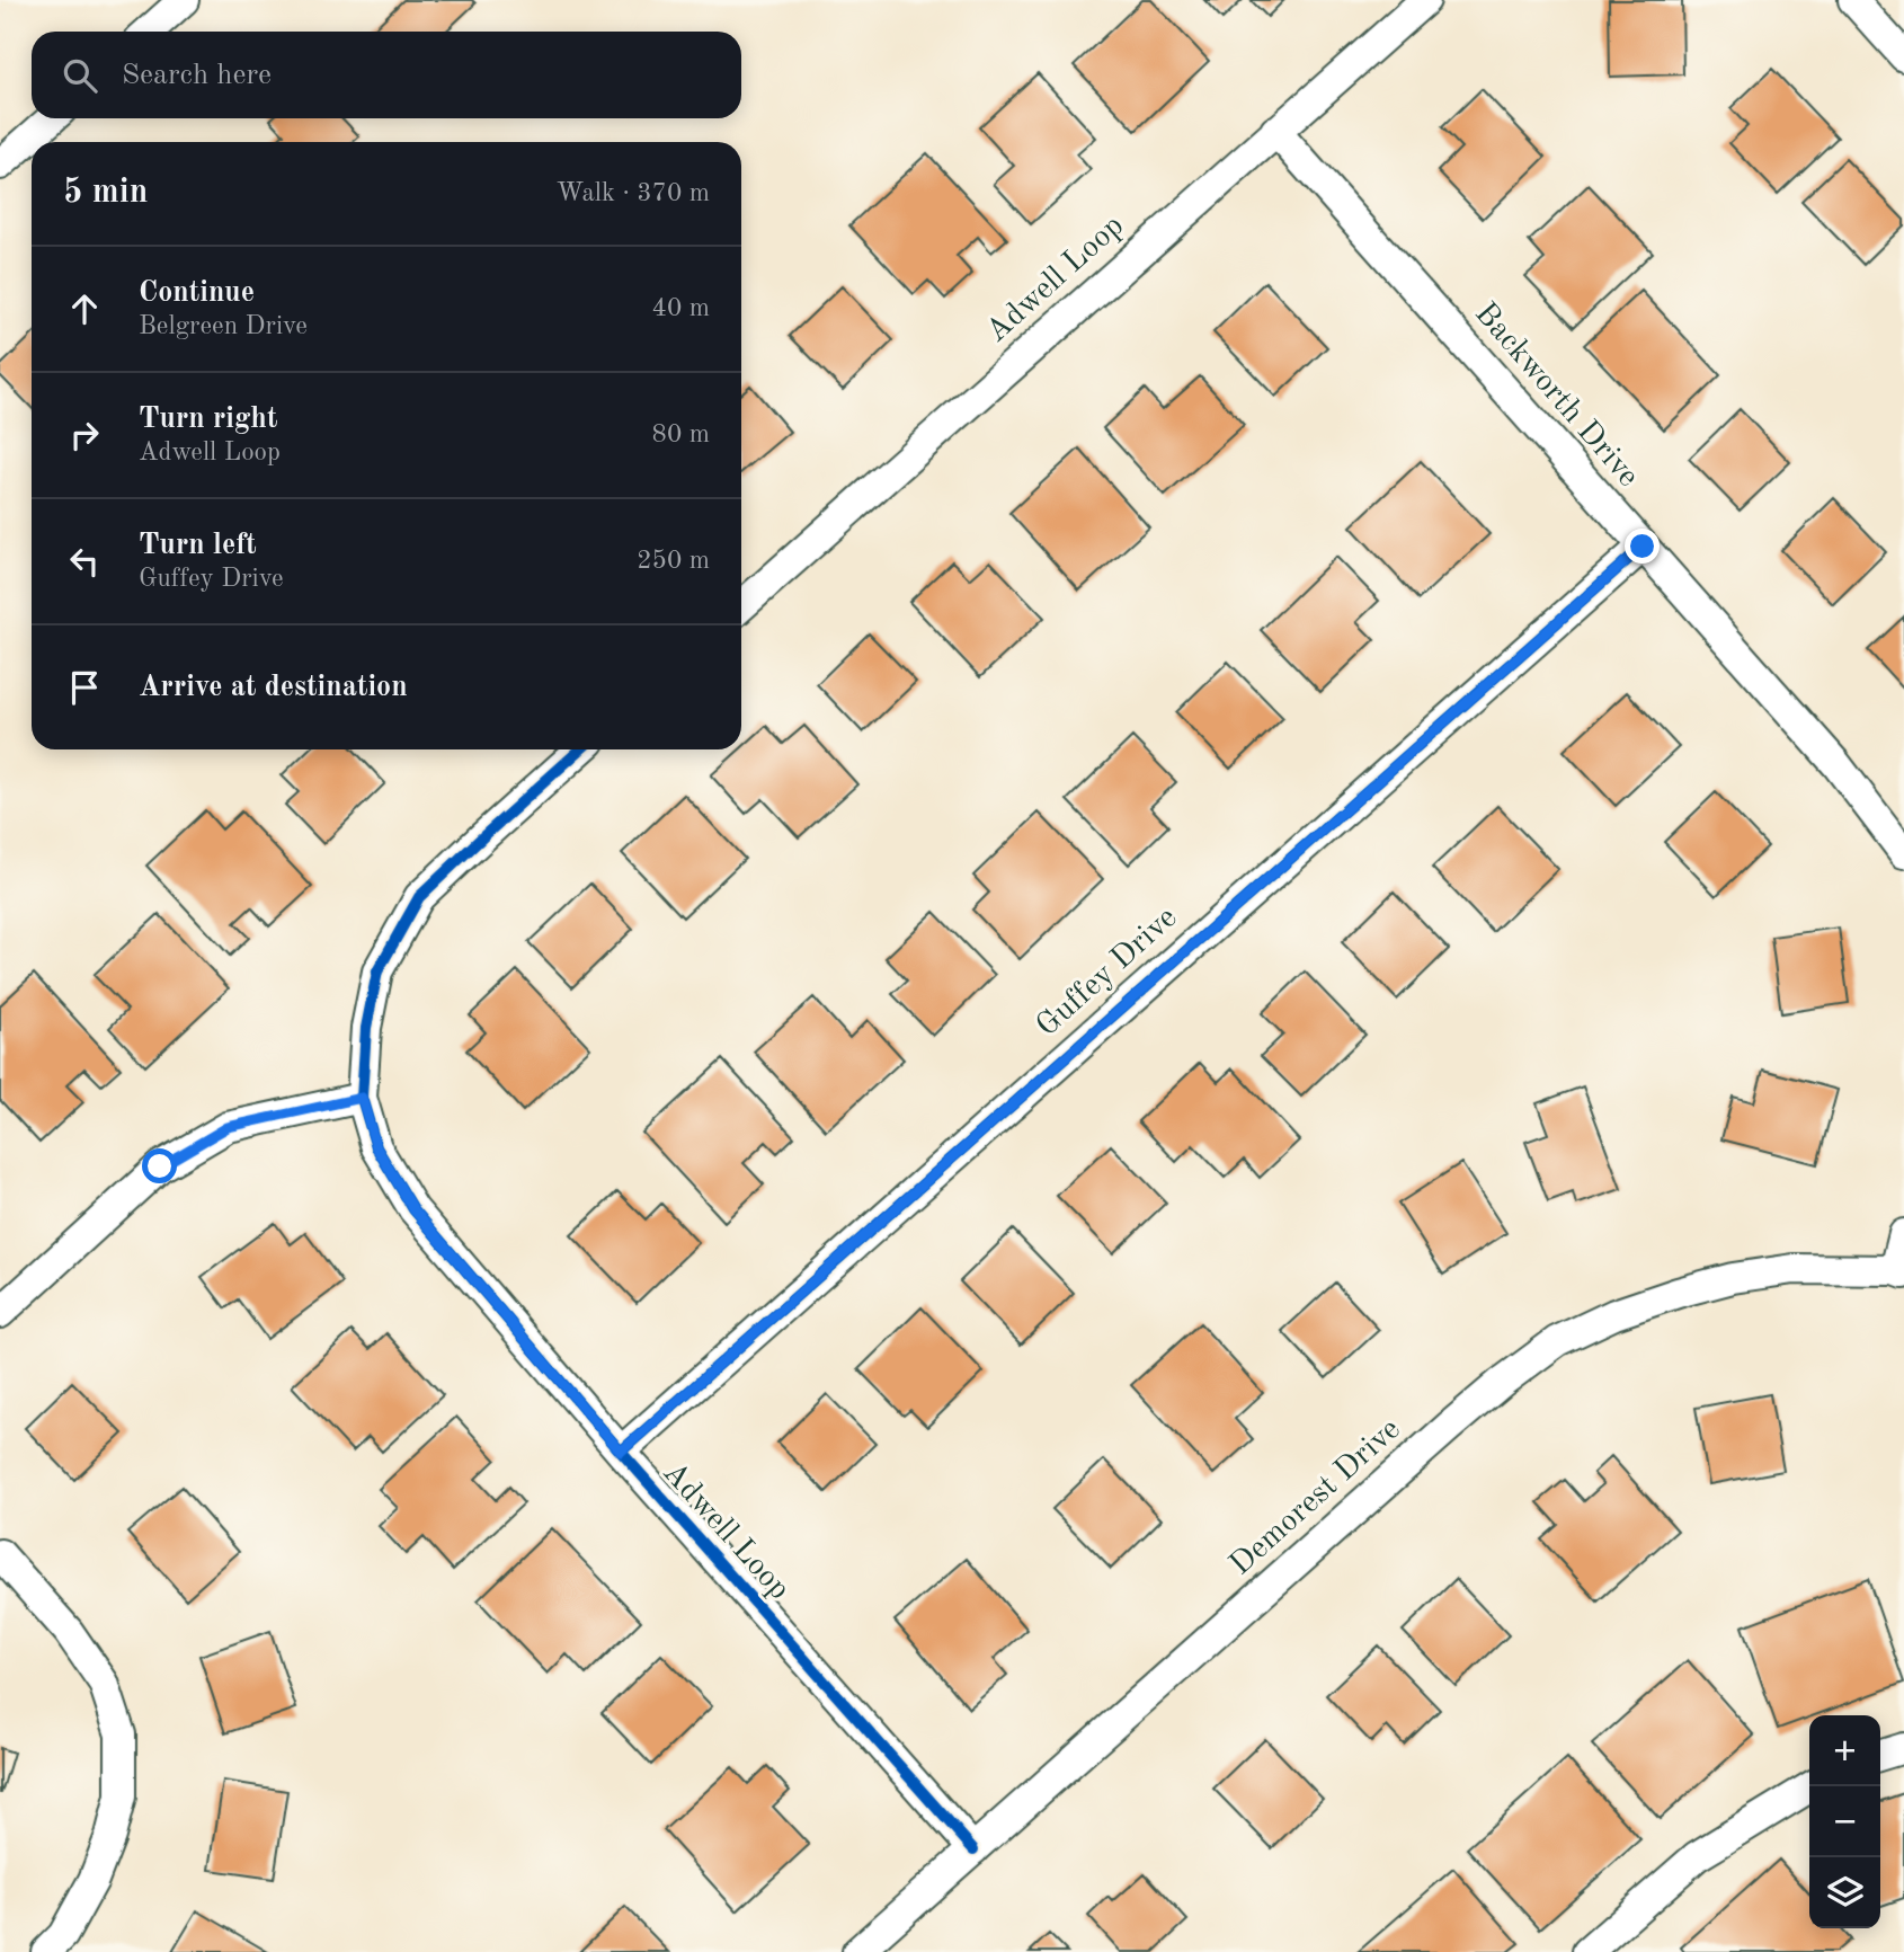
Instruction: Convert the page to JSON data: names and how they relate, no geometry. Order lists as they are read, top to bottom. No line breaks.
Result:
{"streets":{"street":["Adwell Loop","Backworth Drive","Guffey Drive","Demorest Drive"]},"crossings":[["Adwell Loop","Backworth Drive"],["Adwell Loop","Guffey Drive"],["Adwell Loop","Demorest Drive"],["Backworth Drive","Guffey Drive"]],"page":{"search":"Search here","heading":["5 min","Walk · 370 m"],"list":[["Continue","Belgreen Drive","40 m"],["Turn right","Adwell Loop","80 m"],["Turn left","Guffey Drive","250 m"],"Arrive at destination"],"map_buttons":["+","−"]}}
